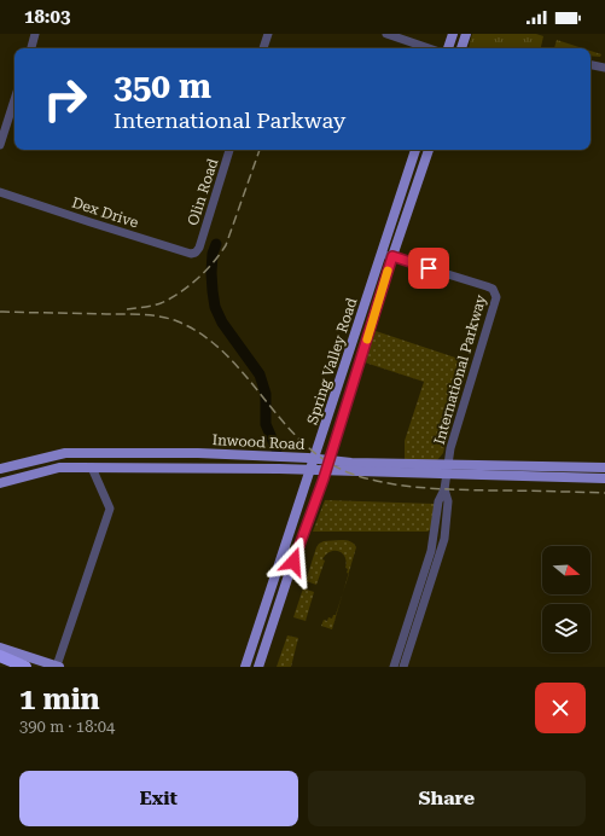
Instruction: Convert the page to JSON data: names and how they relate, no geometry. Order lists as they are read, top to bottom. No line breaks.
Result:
{"streets":{"main road":["Spring Valley Road","Inwood Road"],"street":["Olin Road","Dex Drive","International Parkway"]},"crossings":[["Olin Road","Dex Drive"],["Spring Valley Road","International Parkway"],["Spring Valley Road","Inwood Road"],["International Parkway","Inwood Road"]],"north":"right","page":{"status":"18:03","turn":["350 m","International Parkway"],"heading":["1 min","390 m · 18:04"],"buttons":["Exit","Share"]}}
